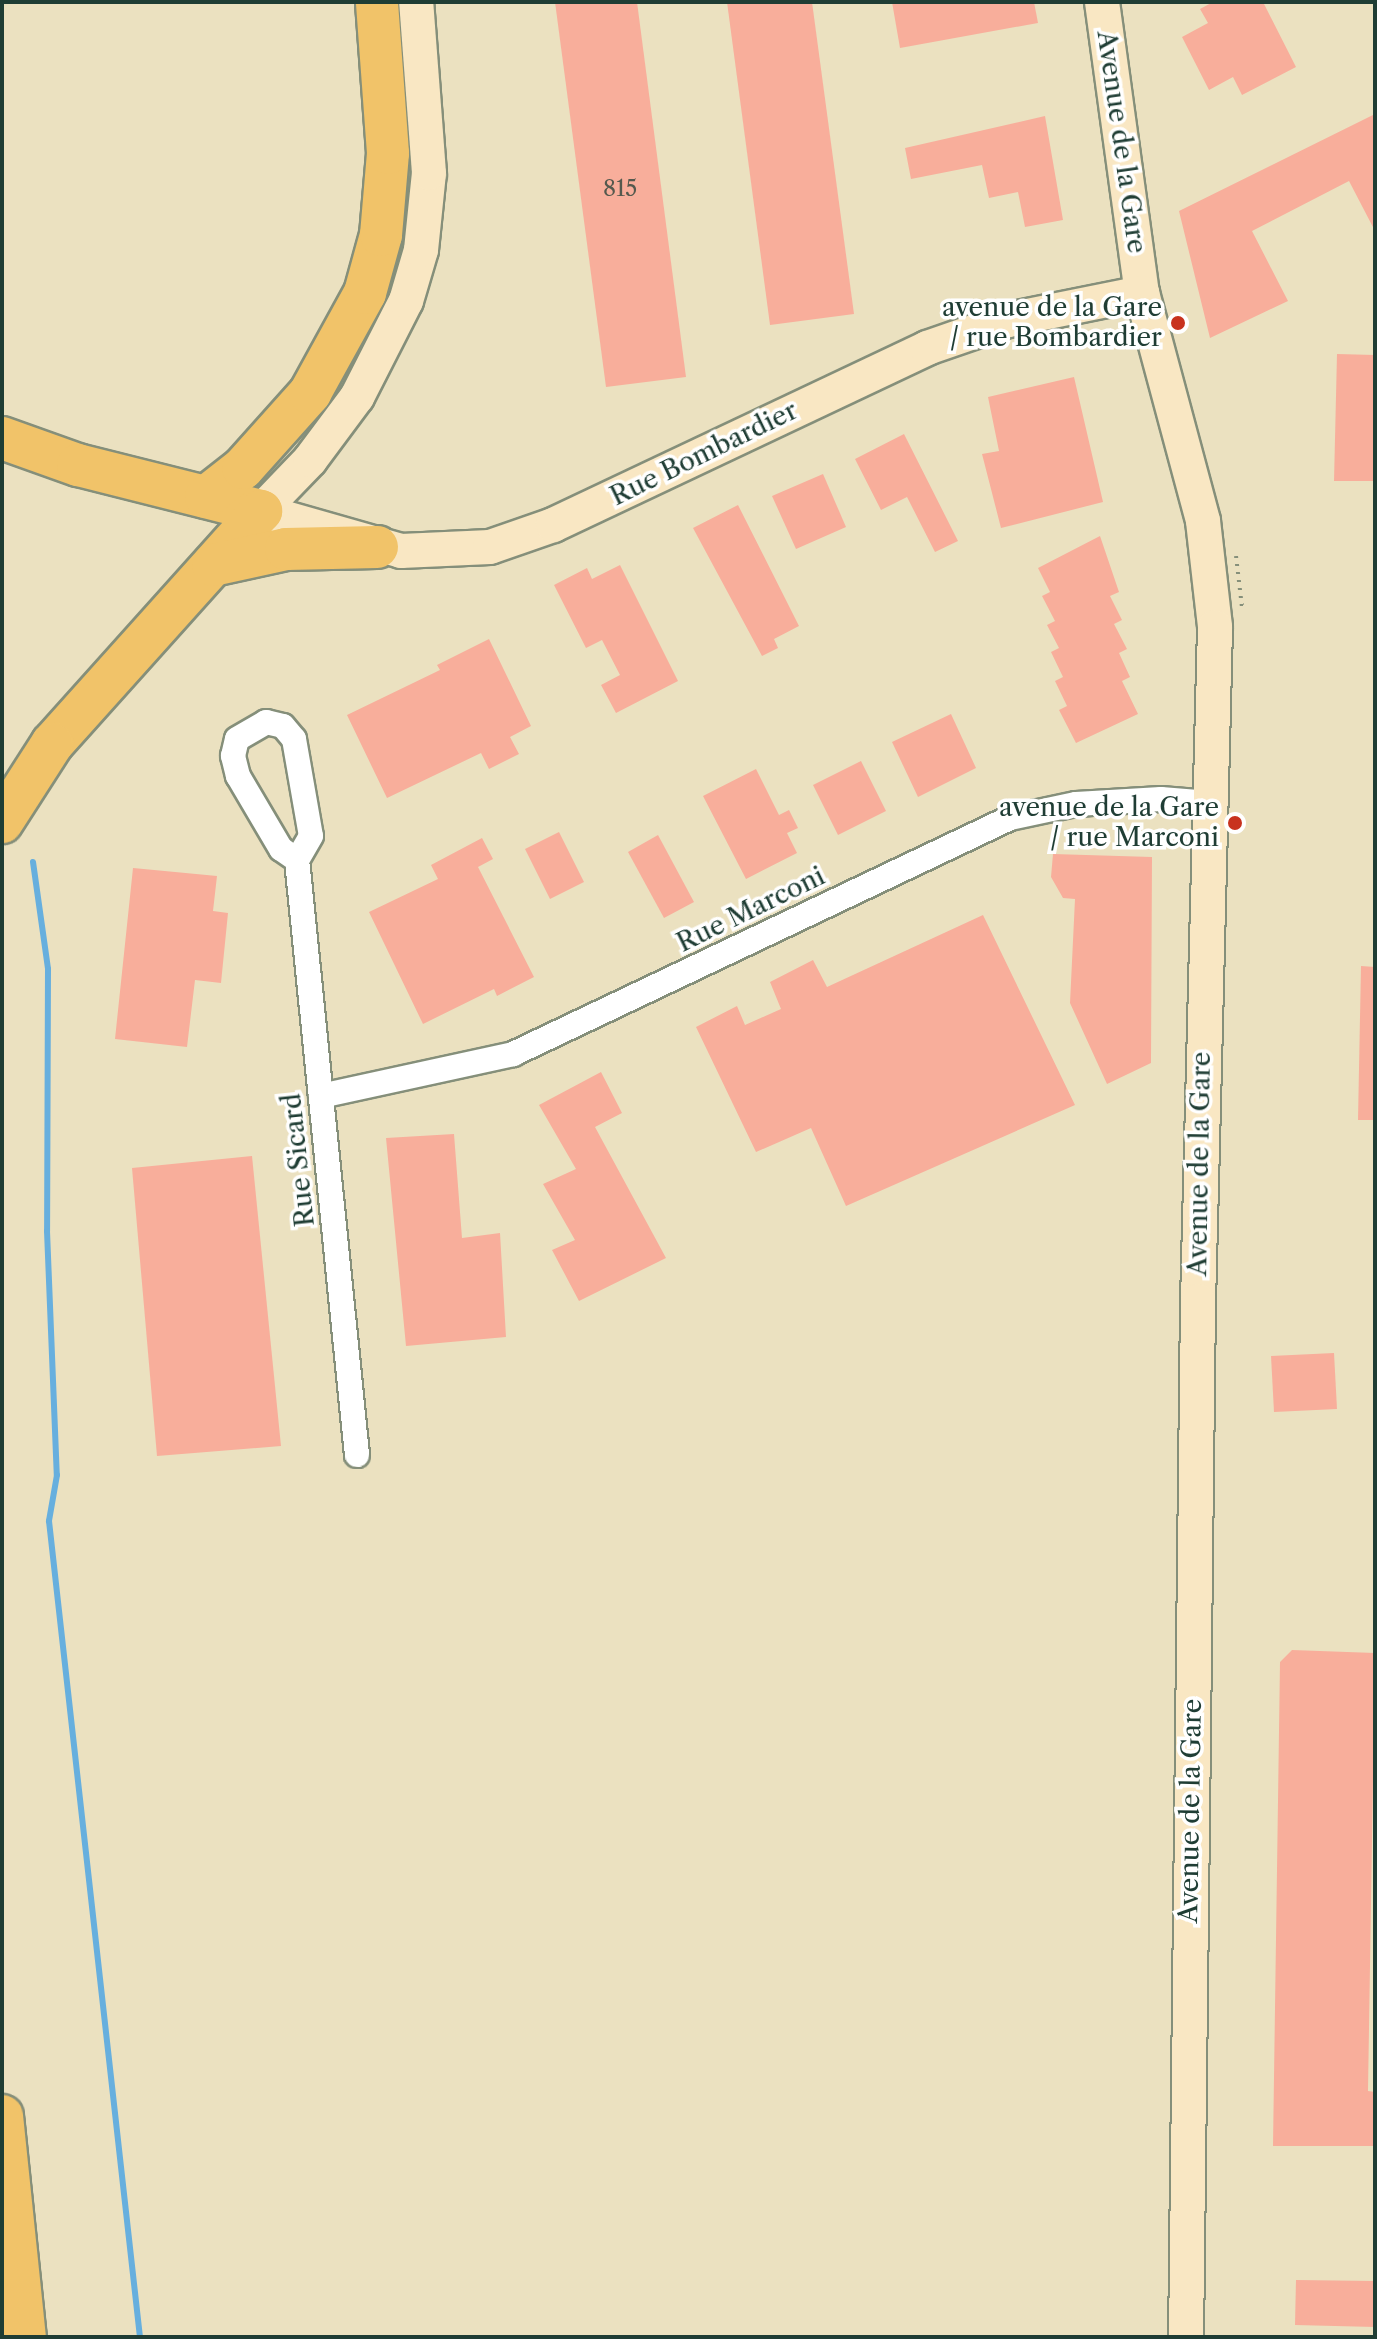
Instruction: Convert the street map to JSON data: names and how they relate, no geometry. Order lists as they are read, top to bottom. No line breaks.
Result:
{"streets":{"street":["Avenue de la Gare","Rue Bombardier","Rue Marconi","Rue Sicard"]},"crossings":[["Avenue de la Gare","Rue Bombardier"],["Avenue de la Gare","Rue Marconi"],["Rue Marconi","Rue Sicard"]],"places":["avenue de la Gare / rue Bombardier","avenue de la Gare / rue Marconi"],"house_numbers":["815"]}
